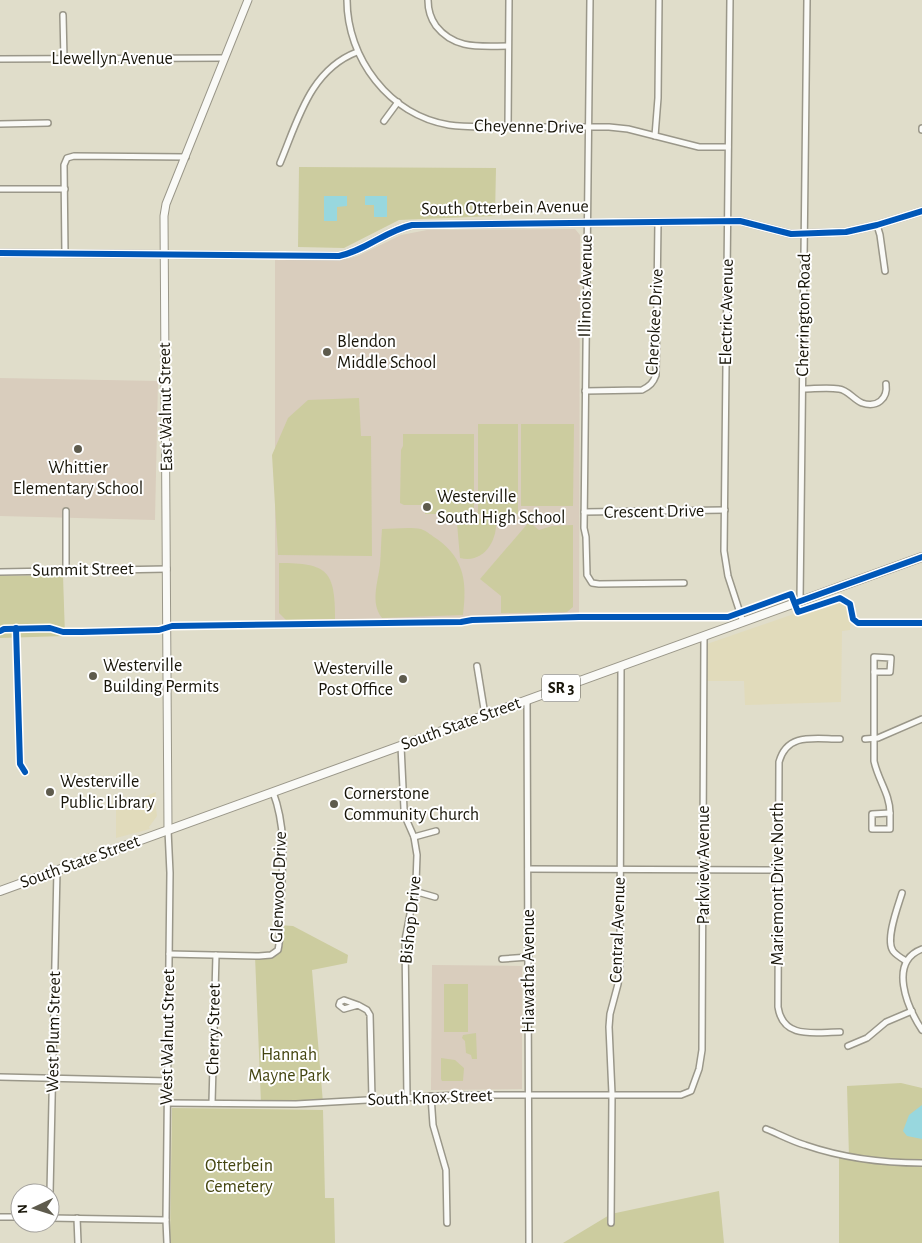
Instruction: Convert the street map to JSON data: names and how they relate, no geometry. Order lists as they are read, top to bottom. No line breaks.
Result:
{"streets":{"main road":["East Walnut Street","SR 3","South State Street"],"street":["Llewellyn Avenue","Cheyenne Drive","South Otterbein Avenue","Illinois Avenue","Electric Avenue","Cherrington Road","Cherokee Drive","Crescent Drive","Summit Street","Parkview Avenue","Mariemont Drive North","Glenwood Drive","Bishop Drive","Central Avenue","Hiawatha Avenue","Cherry Street","West Plum Street","West Walnut Street","South Knox Street"]},"crossings":[["Llewellyn Avenue","East Walnut Street"],["Cheyenne Drive","Illinois Avenue"],["Cheyenne Drive","Electric Avenue"],["South Otterbein Avenue","Illinois Avenue"],["South Otterbein Avenue","Electric Avenue"],["South Otterbein Avenue","Cherrington Road"],["South Otterbein Avenue","Cherokee Drive"],["South Otterbein Avenue","East Walnut Street"],["Illinois Avenue","Cherokee Drive"],["Illinois Avenue","Crescent Drive"],["Electric Avenue","Crescent Drive"],["Electric Avenue","South State Street"],["Cherrington Road","South State Street"],["East Walnut Street","Summit Street"],["East Walnut Street","South State Street"],["East Walnut Street","West Walnut Street"],["South State Street","Parkview Avenue"],["South State Street","Glenwood Drive"],["South State Street","Bishop Drive"],["South State Street","Central Avenue"],["South State Street","Hiawatha Avenue"],["South State Street","West Plum Street"],["South State Street","West Walnut Street"],["Parkview Avenue","South Knox Street"],["Glenwood Drive","Cherry Street"],["Bishop Drive","South Knox Street"],["Central Avenue","South Knox Street"],["Hiawatha Avenue","South Knox Street"],["Cherry Street","South Knox Street"],["West Walnut Street","South Knox Street"]],"parks":["Hannah Mayne Park","Otterbein Cemetery"],"places":["Blendon Middle School","Whittier Elementary School","Westerville South High School","Westerville Building Permits","Westerville Post Office","Westerville Public Library","Cornerstone Community Church"],"north":"left"}
